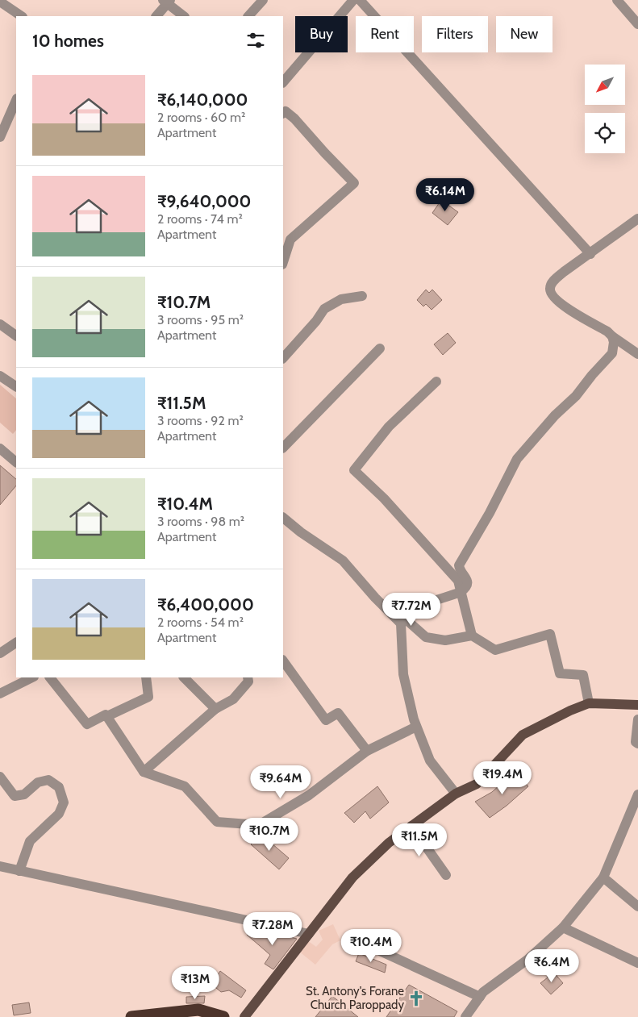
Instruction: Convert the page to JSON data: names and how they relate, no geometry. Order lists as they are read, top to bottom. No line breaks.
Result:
{"places":{"church":["St. Antony's Forane Church Paroppady"]},"north":"bottom left","page":{"chip":["Buy","Rent","Filters","New"],"heading":"10 homes","list":[{"name":"₹6,140,000","note":"2 rooms · 60 m² · Apartment"},{"name":"₹9,640,000","note":"2 rooms · 74 m² · Apartment"},{"name":"₹10.7M","note":"3 rooms · 95 m² · Apartment"},{"name":"₹11.5M","note":"3 rooms · 92 m² · Apartment"},{"name":"₹10.4M","note":"3 rooms · 98 m² · Apartment"},{"name":"₹6,400,000","note":"2 rooms · 54 m² · Apartment"}],"price":["₹6.14M","₹7.72M","₹19.4M","₹9.64M","₹10.7M","₹11.5M","₹7.28M","₹10.4M","₹6.4M","₹13M"]}}
